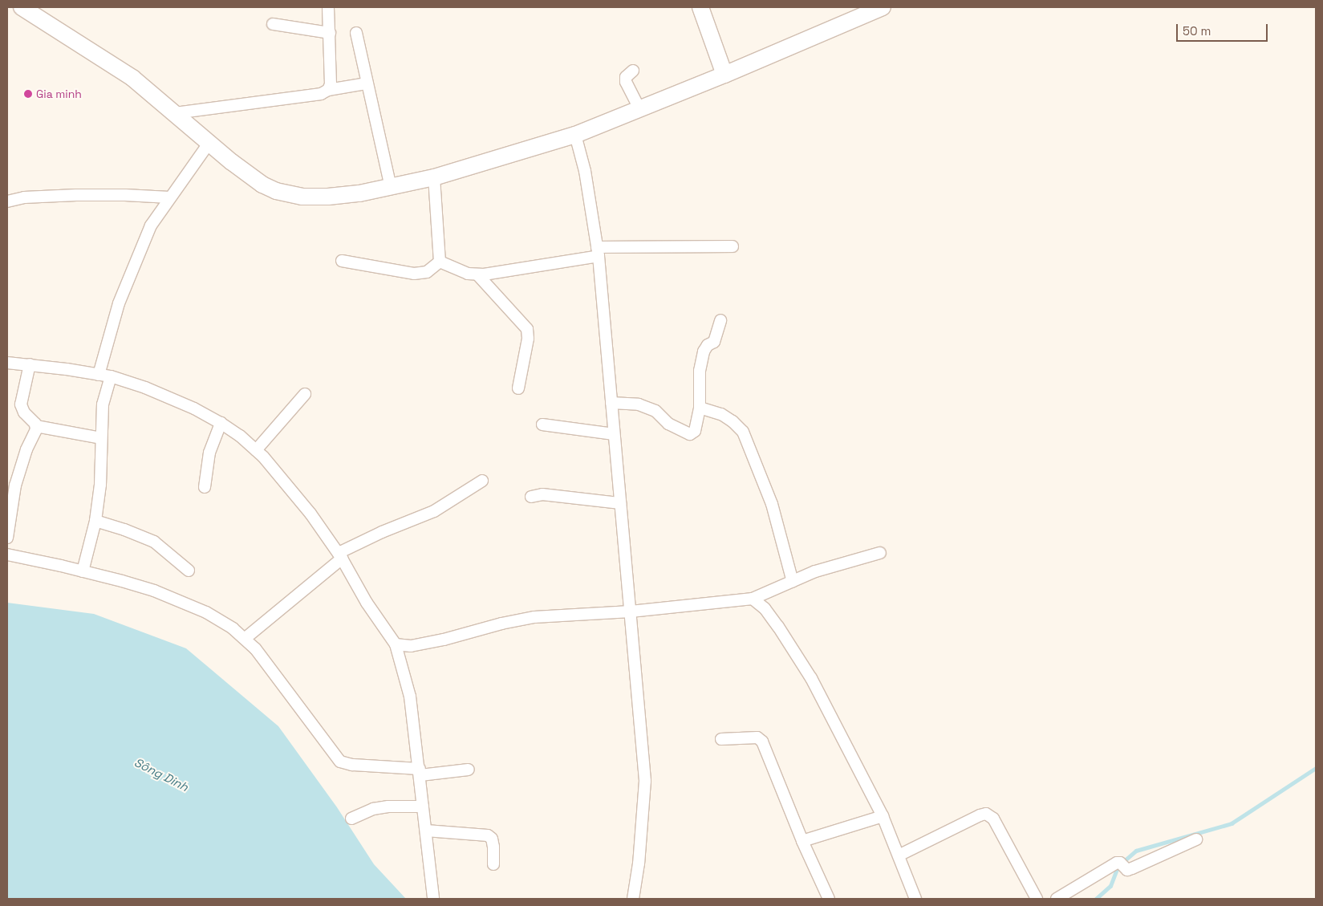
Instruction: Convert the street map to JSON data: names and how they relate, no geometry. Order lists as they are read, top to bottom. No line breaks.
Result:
{"water":["Sông Dinh"],"places":["Gia minh"],"scale_bar":"50 m"}
